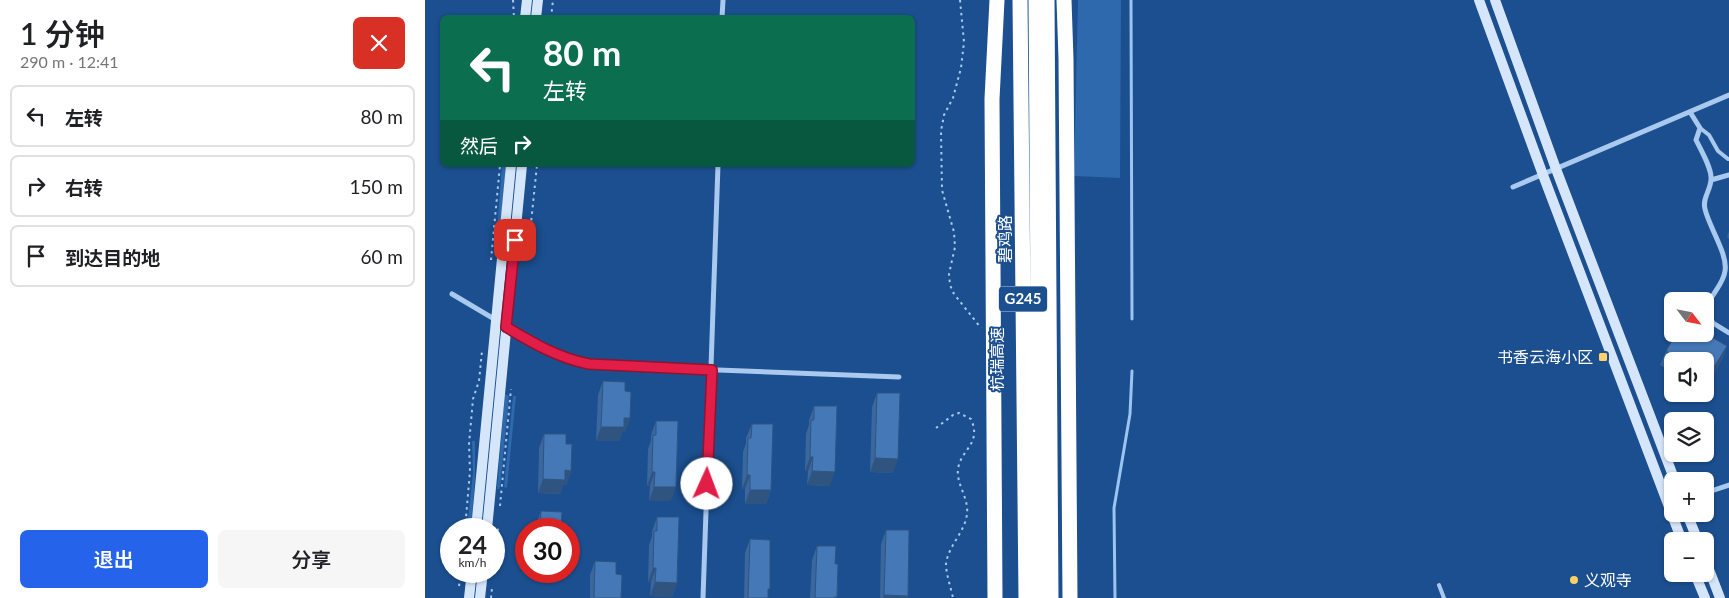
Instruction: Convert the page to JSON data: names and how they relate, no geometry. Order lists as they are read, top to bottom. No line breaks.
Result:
{"streets":{"highway":["碧鸡路","G245","杭瑞高速"]},"places":{"transit":["书香云海小区"],"other":["义观寺"]},"north":"bottom right","page":{"heading":["1 分钟","290 m · 12:41"],"turn":["80 m","左转"],"list":[{"name":"左转","value":"80 m"},{"name":"右转","value":"150 m"},{"name":"到达目的地","value":"60 m"}],"then":"然后","map_buttons":["+","−"],"speed":"24 km/h","limit":"30","buttons":["退出","分享"]}}
